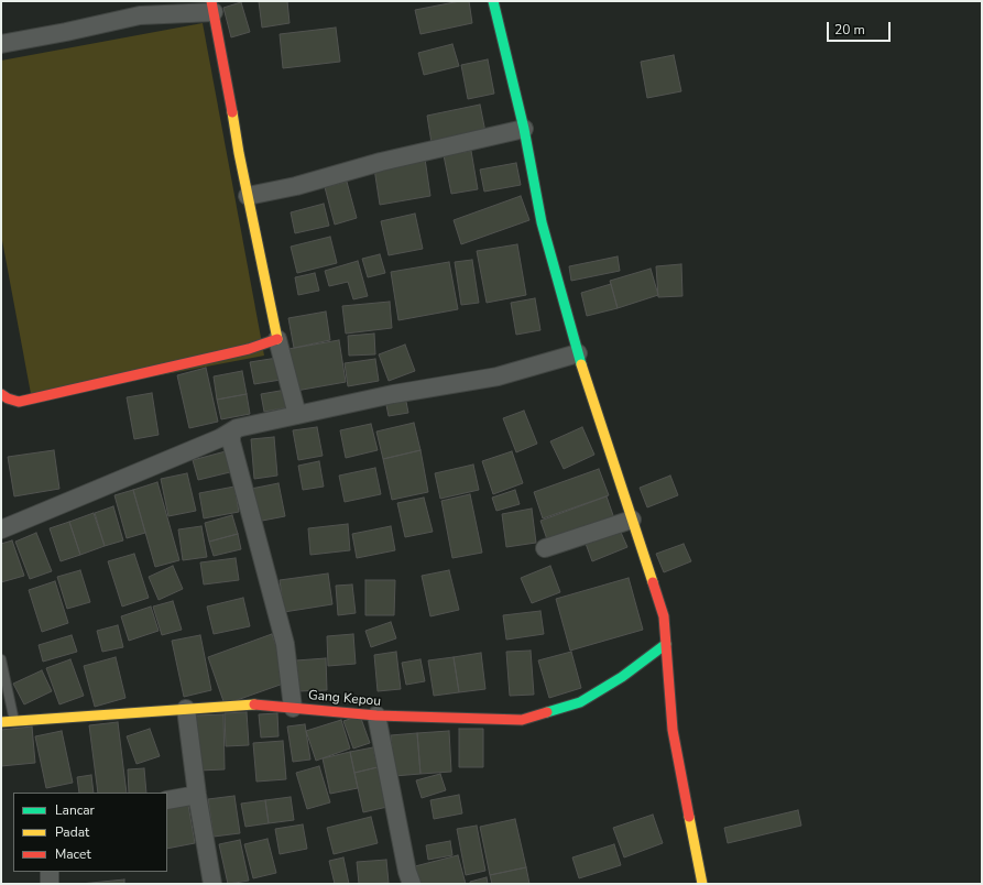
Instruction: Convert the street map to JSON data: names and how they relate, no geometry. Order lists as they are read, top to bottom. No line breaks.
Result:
{"streets":{"street":["Gang Kepou"]},"legend":["Lancar","Padat","Macet"],"scale_bar":"20 m"}
